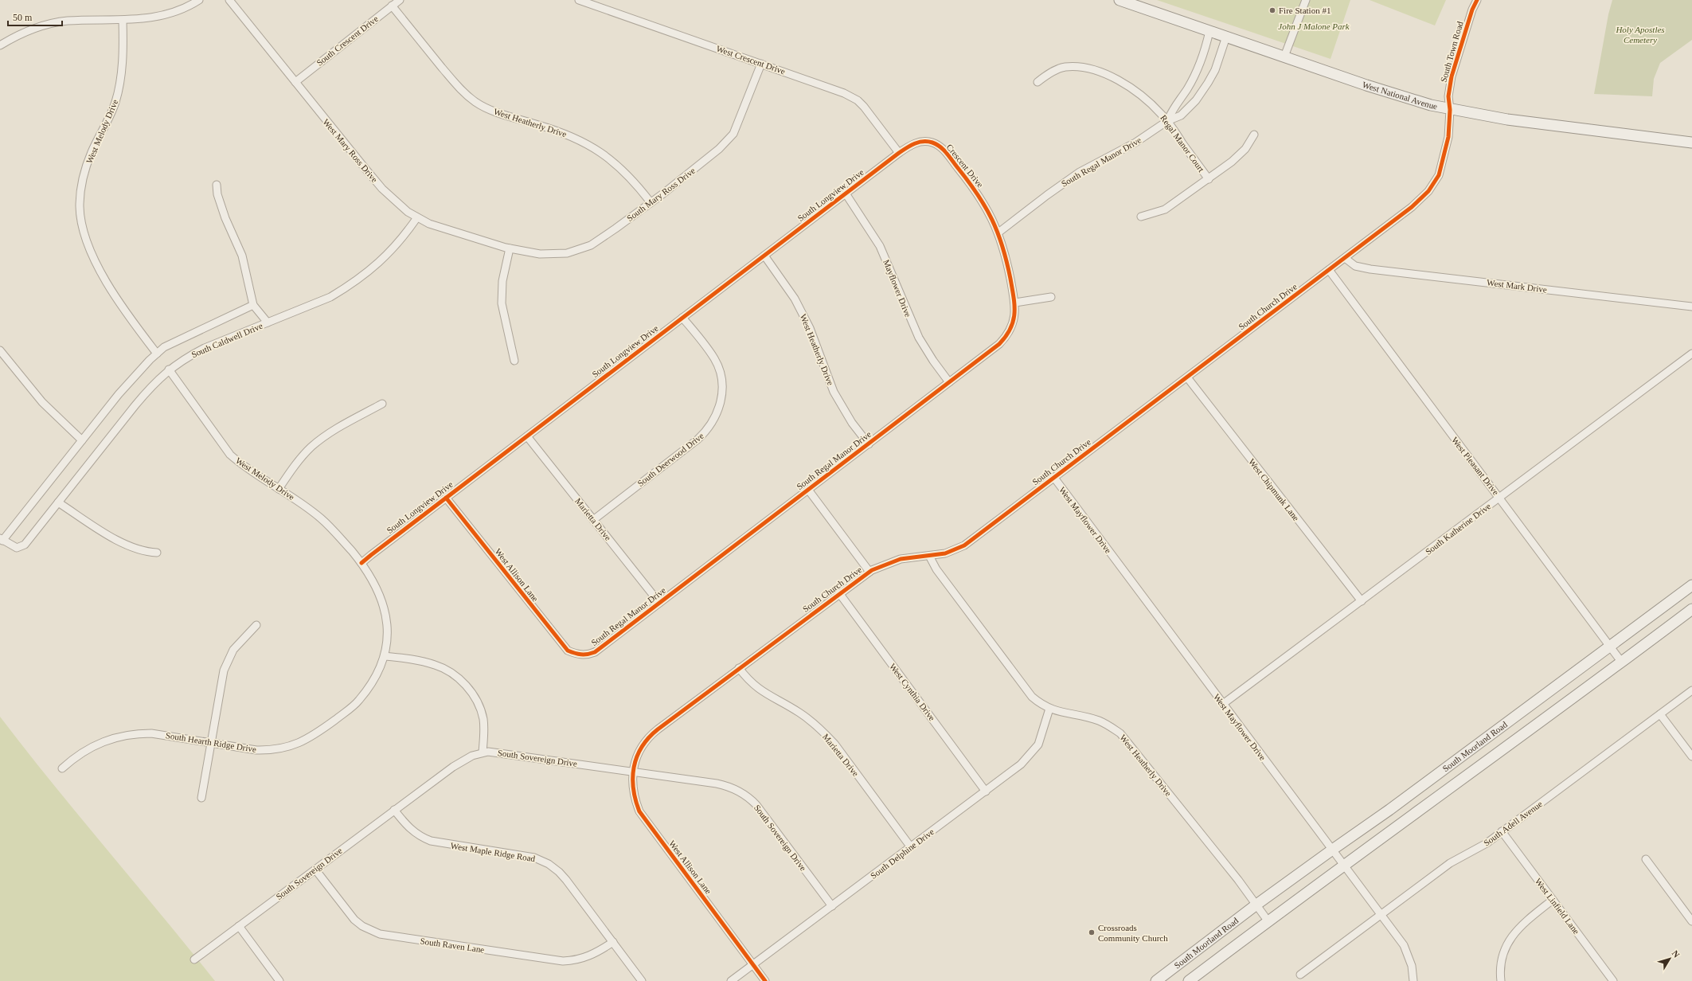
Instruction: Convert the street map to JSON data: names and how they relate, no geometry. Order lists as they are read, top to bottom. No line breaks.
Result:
{"streets":{"main road":["West National Avenue","South Moorland Road"],"street":["South Crescent Drive","South Town Road","West Crescent Drive","West Heatherly Drive","West Melody Drive","Regal Manor Court","West Mary Ross Drive","South Regal Manor Drive","Crescent Drive","South Mary Ross Drive","South Longview Drive","West Mark Drive","Mayflower Drive","South Church Drive","South Caldwell Drive","South Deerwood Drive","West Pleasant Drive","West Chipmunk Lane","Marietta Drive","West Mayflower Drive","South Katherine Drive","West Allison Lane","West Cynthia Drive","South Hearth Ridge Drive","South Sovereign Drive","South Adell Avenue","West Maple Ridge Road","South Delphine Drive","West Linfield Lane","South Raven Lane"]},"crossings":[["South Crescent Drive","West Heatherly Drive"],["South Crescent Drive","West Mary Ross Drive"],["South Town Road","West National Avenue"],["South Town Road","South Church Drive"],["West Crescent Drive","Crescent Drive"],["West Crescent Drive","South Mary Ross Drive"],["West Crescent Drive","South Longview Drive"],["West National Avenue","South Regal Manor Drive"],["West National Avenue","South Church Drive"],["West Heatherly Drive","South Regal Manor Drive"],["West Heatherly Drive","South Mary Ross Drive"],["West Heatherly Drive","South Longview Drive"],["West Heatherly Drive","South Church Drive"],["West Heatherly Drive","South Moorland Road"],["West Heatherly Drive","South Delphine Drive"],["West Melody Drive","South Longview Drive"],["West Melody Drive","South Caldwell Drive"],["West Melody Drive","South Hearth Ridge Drive"],["Regal Manor Court","South Regal Manor Drive"],["West Mary Ross Drive","South Mary Ross Drive"],["West Mary Ross Drive","South Caldwell Drive"],["South Regal Manor Drive","Crescent Drive"],["South Regal Manor Drive","Mayflower Drive"],["South Regal Manor Drive","Marietta Drive"],["South Regal Manor Drive","West Allison Lane"],["Crescent Drive","South Longview Drive"],["South Longview Drive","Mayflower Drive"],["South Longview Drive","South Deerwood Drive"],["South Longview Drive","Marietta Drive"],["South Longview Drive","West Allison Lane"],["West Mark Drive","South Church Drive"],["South Church Drive","West Pleasant Drive"],["South Church Drive","West Chipmunk Lane"],["South Church Drive","Marietta Drive"],["South Church Drive","West Mayflower Drive"],["South Church Drive","West Allison Lane"],["South Church Drive","West Cynthia Drive"],["South Church Drive","South Sovereign Drive"],["South Deerwood Drive","Marietta Drive"],["West Pleasant Drive","South Katherine Drive"],["West Pleasant Drive","South Moorland Road"],["West Chipmunk Lane","South Katherine Drive"],["Marietta Drive","South Delphine Drive"],["West Mayflower Drive","South Katherine Drive"],["West Mayflower Drive","South Moorland Road"],["West Mayflower Drive","South Adell Avenue"],["West Allison Lane","South Sovereign Drive"],["West Allison Lane","South Delphine Drive"],["West Cynthia Drive","South Delphine Drive"],["South Sovereign Drive","West Maple Ridge Road"],["South Sovereign Drive","South Delphine Drive"],["South Sovereign Drive","South Raven Lane"],["South Adell Avenue","West Linfield Lane"],["West Maple Ridge Road","South Raven Lane"]],"parks":["John J Malone Park","Holy Apostles Cemetery"],"places":["Fire Station #1","Crossroads Community Church"],"scale_bar":"50 m","north":"top right"}
